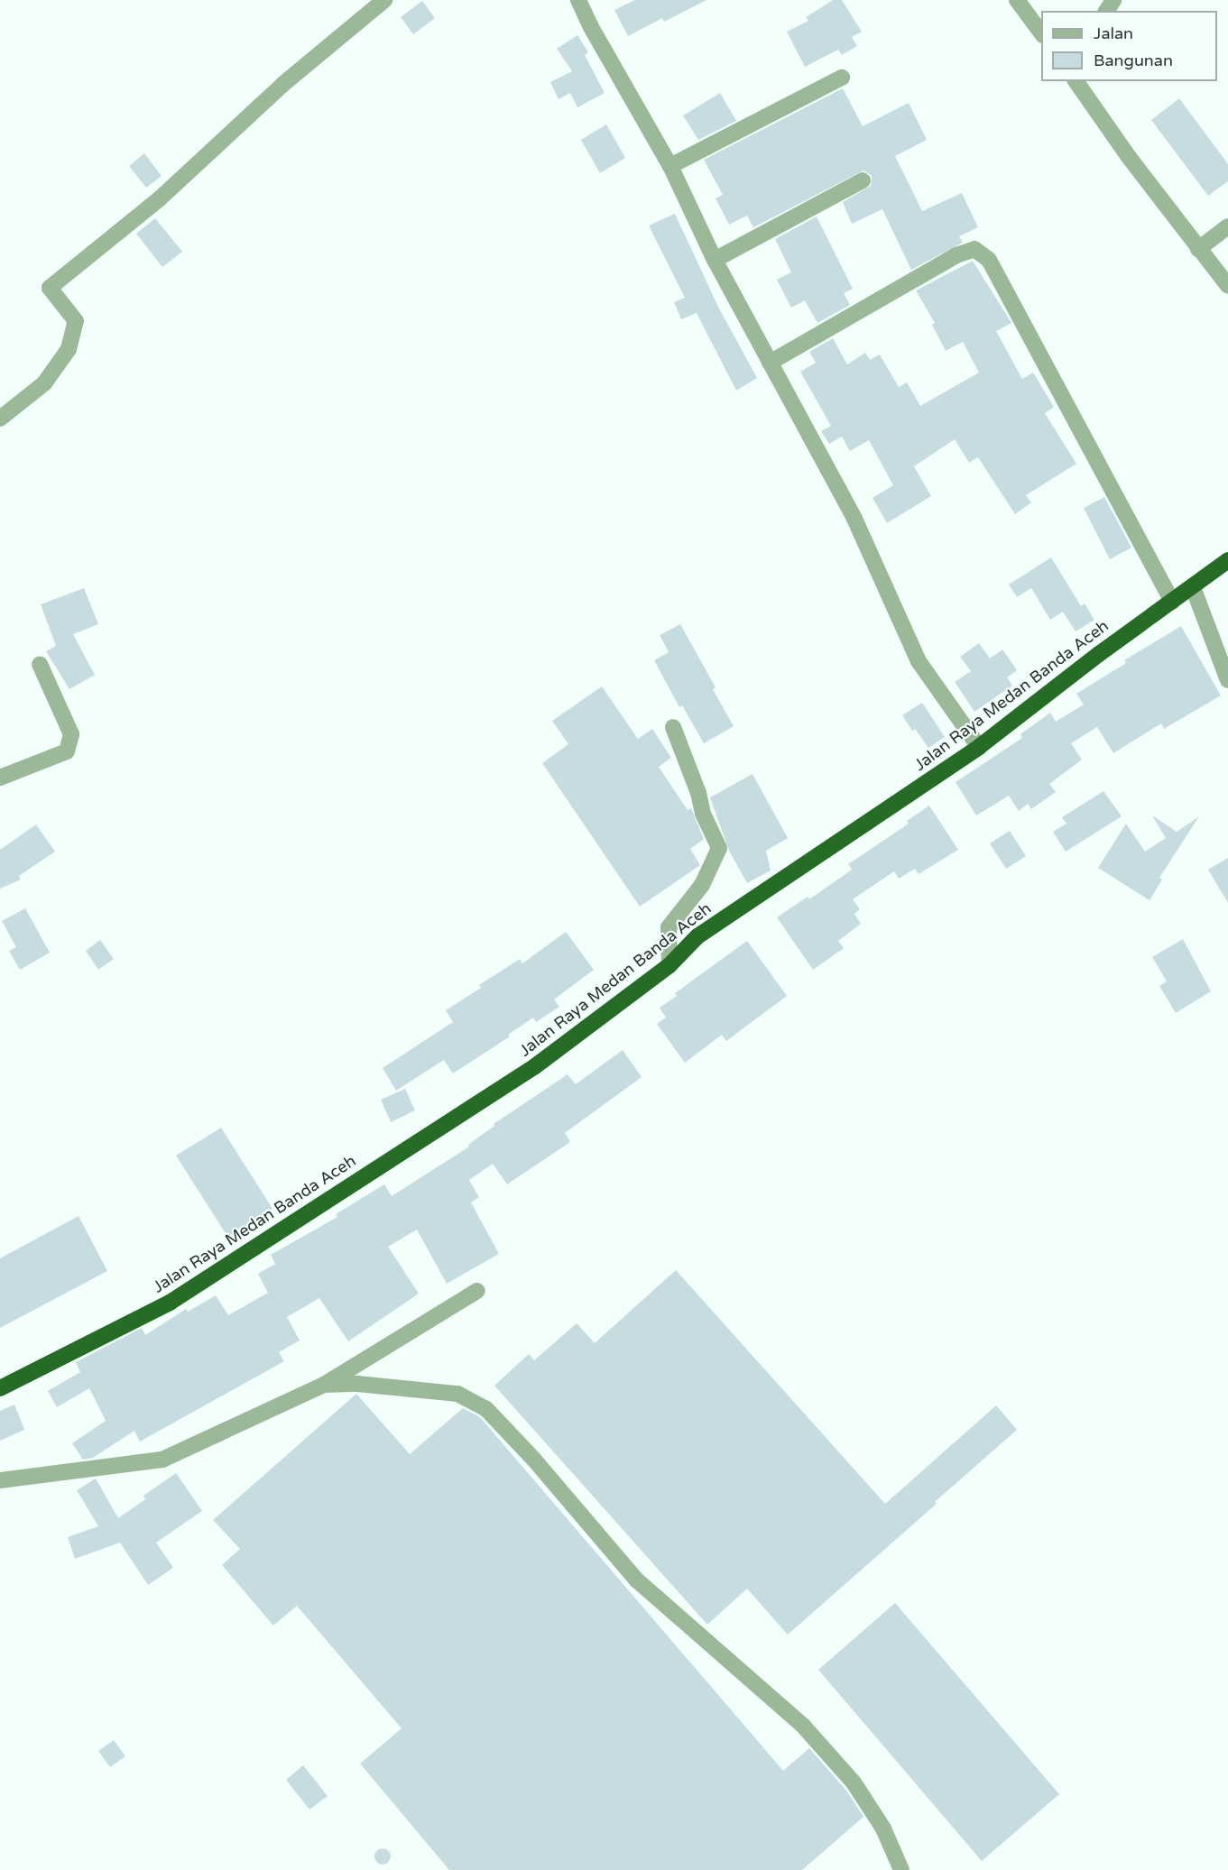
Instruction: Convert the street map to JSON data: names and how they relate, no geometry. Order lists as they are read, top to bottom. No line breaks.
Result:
{"streets":{"highway":["Jalan Raya Medan Banda Aceh"]},"legend":["Jalan","Bangunan"]}
